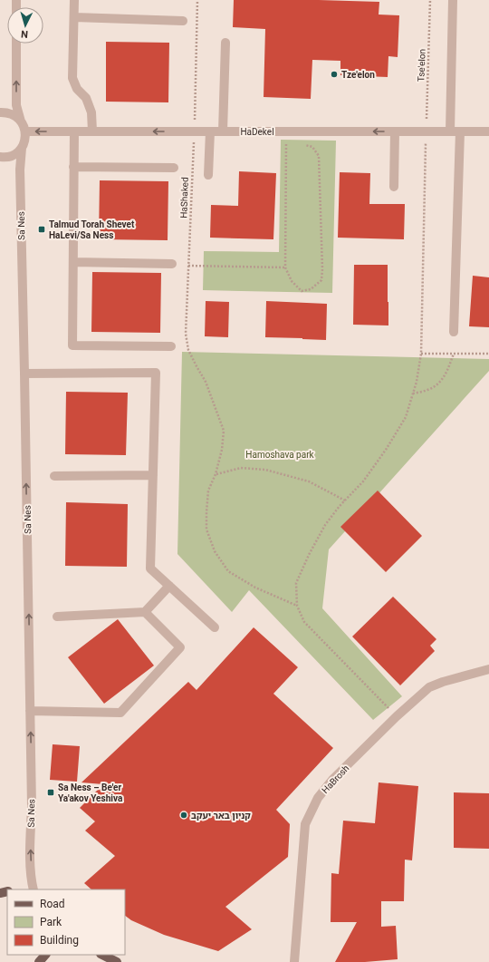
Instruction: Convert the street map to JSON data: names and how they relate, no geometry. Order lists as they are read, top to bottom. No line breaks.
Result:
{"streets":{"street":["HaDekel","Sa Nes","HaBrosh"],"path":["Tse'elon","HaShaked"]},"crossings":[["Tse'elon","HaDekel"],["Tse'elon","HaShaked"],["HaDekel","HaShaked"],["HaDekel","Sa Nes"]],"one_way":["HaDekel","Sa Nes"],"parks":["Hamoshava park"],"places":{"other":["Tze'elon","קניון באר יעקב"],"transit":["Talmud Torah Shevet HaLevi/Sa Ness","Sa Ness – Be'er Ya'akov Yeshiva"]},"legend":["Road","Park","Building"],"north":"bottom"}
